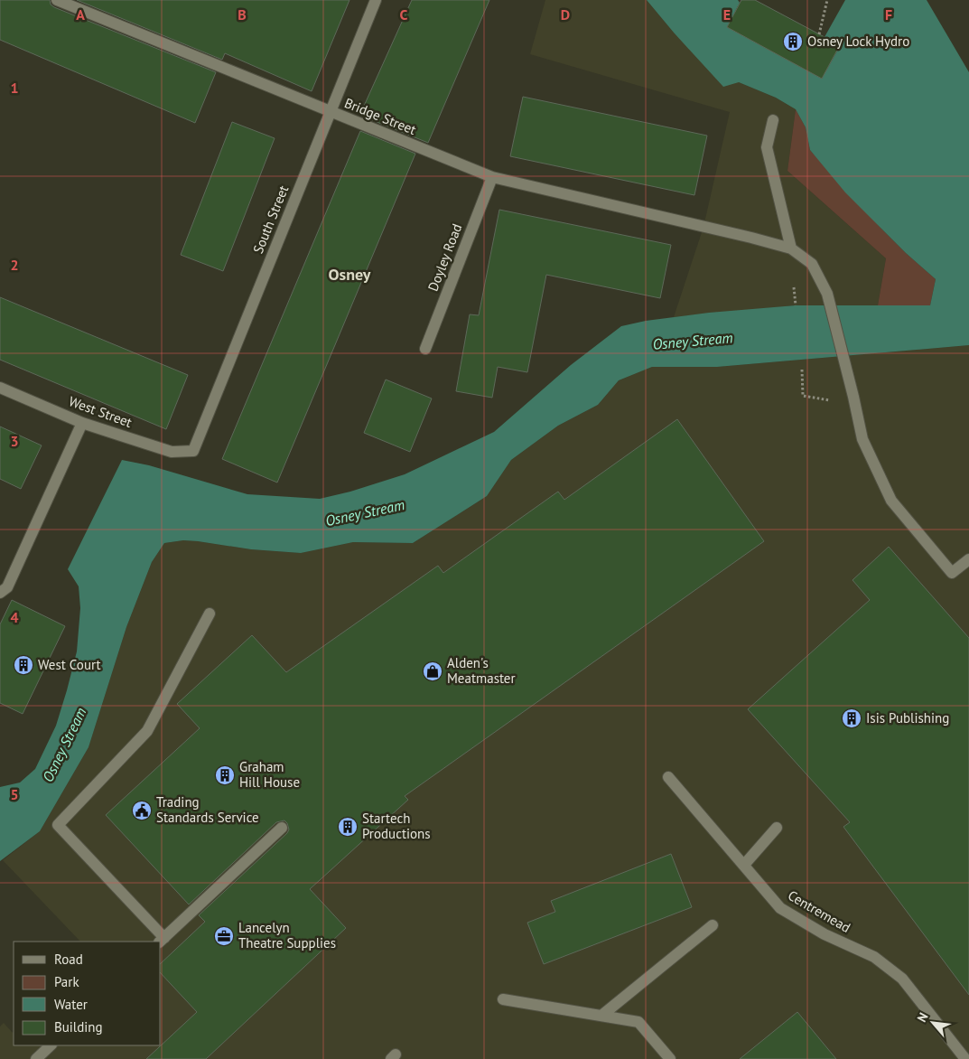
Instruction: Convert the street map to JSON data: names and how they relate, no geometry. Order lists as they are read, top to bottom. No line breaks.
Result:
{"streets":{"street":["Bridge Street","South Street","Doyley Road","West Street","Centremead"]},"crossings":[["Bridge Street","South Street"],["Bridge Street","Doyley Road"],["South Street","West Street"]],"districts":["Osney"],"water":["Osney Stream"],"places":{"building":["Osney Lock Hydro","West Court","Isis Publishing","Graham Hill House","Startech Productions"],"shop":["Alden's Meatmaster"],"public building":["Trading Standards Service"],"office":["Lancelyn Theatre Supplies"]},"legend":["Road","Park","Water","Building"],"north":"top left","grid":{"columns":["A","B","C","D","E","F"],"rows":["1","2","3","4","5"]}}
